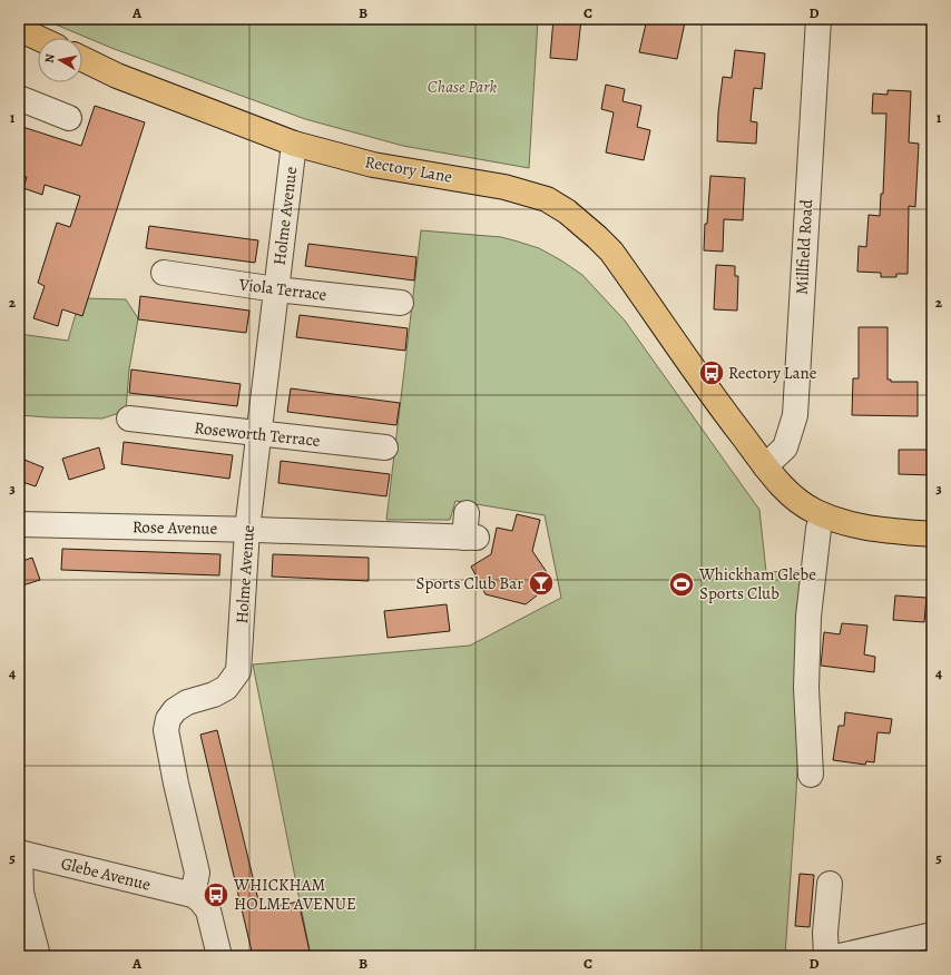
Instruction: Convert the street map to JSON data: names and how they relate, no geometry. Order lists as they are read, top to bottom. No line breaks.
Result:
{"streets":{"main road":["Rectory Lane"],"street":["Holme Avenue","Millfield Road","Viola Terrace","Roseworth Terrace","Rose Avenue","Glebe Avenue"]},"crossings":[["Rectory Lane","Holme Avenue"],["Rectory Lane","Millfield Road"],["Holme Avenue","Viola Terrace"],["Holme Avenue","Roseworth Terrace"],["Holme Avenue","Rose Avenue"],["Holme Avenue","Glebe Avenue"]],"parks":["Chase Park"],"places":{"bus stop":["Rectory Lane","WHICKHAM HOLME AVENUE"],"bar":["Sports Club Bar"],"sports":["Whickham Glebe Sports Club"]},"north":"left","grid":{"columns":["A","B","C","D"],"rows":["1","2","3","4","5"]}}
